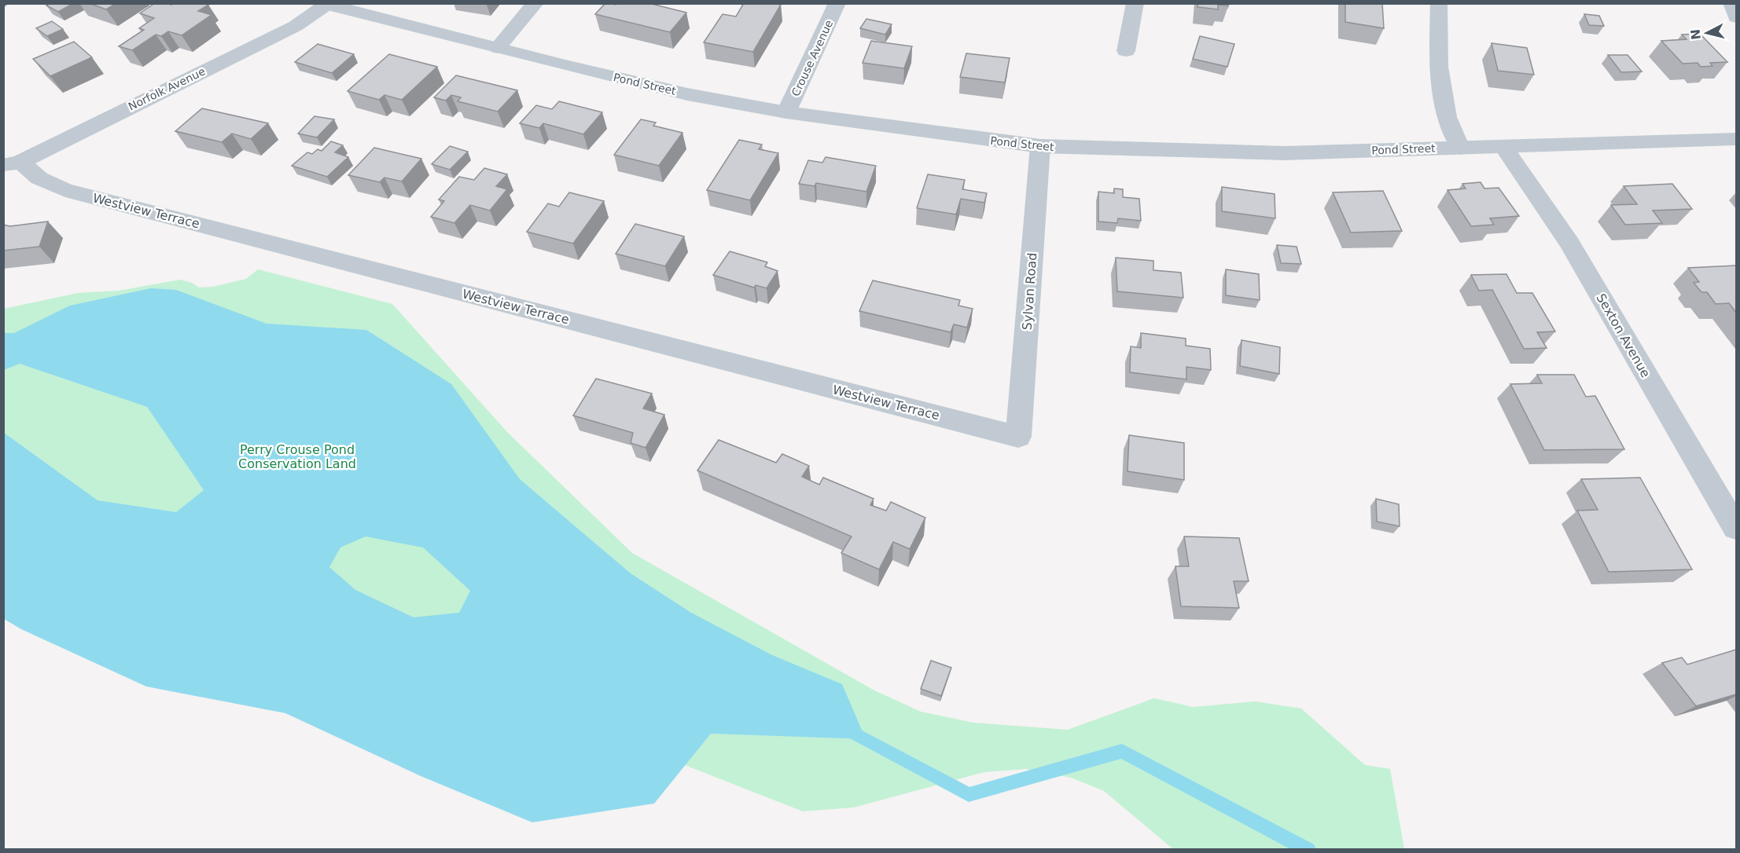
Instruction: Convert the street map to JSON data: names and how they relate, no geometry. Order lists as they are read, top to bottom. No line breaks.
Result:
{"streets":{"street":["Crouse Avenue","Pond Street","Norfolk Avenue","Westview Terrace","Sylvan Road","Sexton Avenue"]},"crossings":[["Crouse Avenue","Pond Street"],["Pond Street","Norfolk Avenue"],["Pond Street","Sylvan Road"],["Pond Street","Sexton Avenue"],["Norfolk Avenue","Westview Terrace"],["Westview Terrace","Sylvan Road"]],"parks":["Perry Crouse Pond Conservation Land"],"north":"left"}
